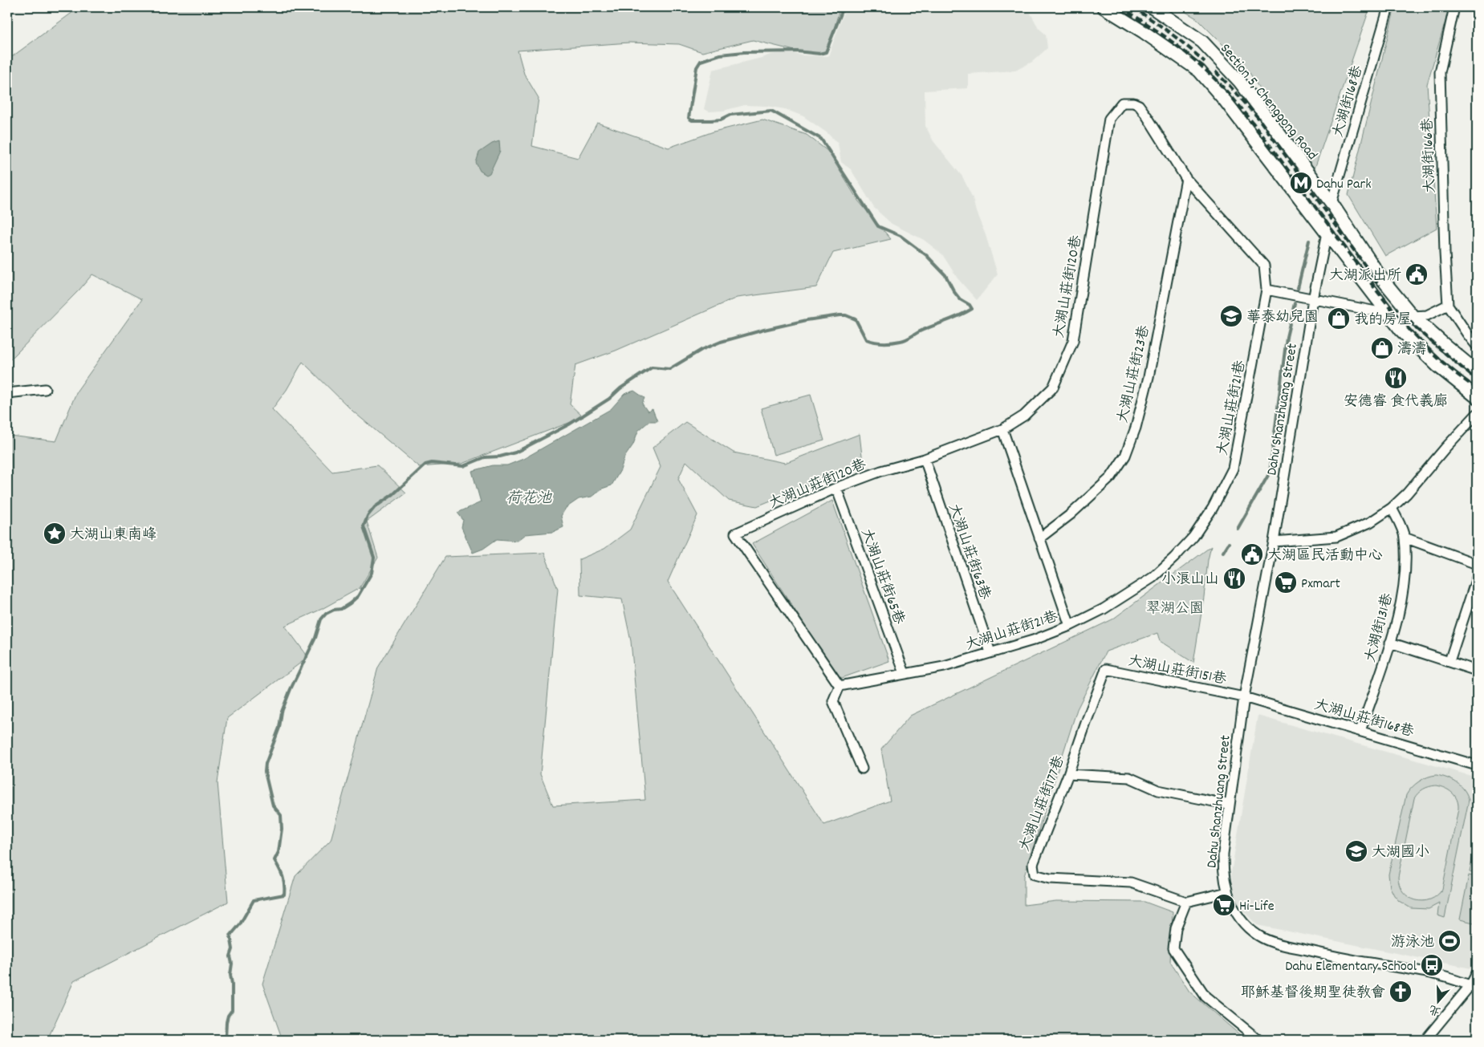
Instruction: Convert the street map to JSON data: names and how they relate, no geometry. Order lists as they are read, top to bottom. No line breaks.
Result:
{"streets":{"main road":["Section 5, Chenggong Road"],"street":["大湖街168巷","大湖街166巷","大湖山莊街120巷","大湖山莊街23巷","大湖山莊街21巷","Dahu Shanzhuang Street","大湖山莊街63巷","大湖山莊街65巷","大湖街131巷","大湖山莊街151巷","大湖山莊街168巷","大湖山莊街177巷"]},"crossings":[["Section 5, Chenggong Road","大湖街168巷"],["大湖山莊街120巷","大湖山莊街23巷"],["大湖山莊街120巷","大湖山莊街21巷"],["大湖山莊街120巷","大湖山莊街63巷"],["大湖山莊街120巷","大湖山莊街65巷"],["大湖山莊街21巷","大湖山莊街63巷"],["大湖山莊街21巷","大湖山莊街65巷"],["Dahu Shanzhuang Street","大湖山莊街151巷"],["Dahu Shanzhuang Street","大湖山莊街168巷"],["大湖街131巷","大湖山莊街168巷"],["大湖山莊街151巷","大湖山莊街168巷"],["大湖山莊街151巷","大湖山莊街177巷"]],"water":["荷花池"],"parks":["翠湖公園"],"places":{"metro station":["Dahu Park"],"public building":["大湖派出所","大湖區民活動中心"],"school or university":["華泰幼兒園","大湖國小"],"shop":["我的房屋","濤濤"],"restaurant":["安德睿 食代義廊","小浪山山"],"place":["大湖山東南峰"],"supermarket":["Pxmart","Hi-Life"],"sports":["游泳池"],"bus stop":["Dahu Elementary School"],"church":["耶穌基督後期聖徒教會"]},"north":"bottom"}
